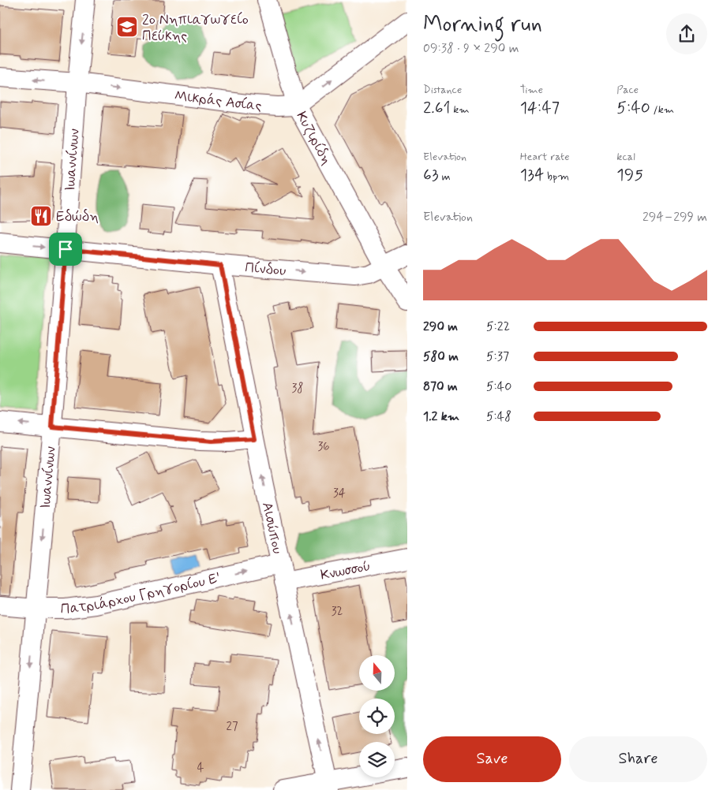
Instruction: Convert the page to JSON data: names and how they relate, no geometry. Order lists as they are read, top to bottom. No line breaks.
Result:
{"streets":{"street":["Μικράς Ασίας","Κυζιρίδη","Ιωαννίνων","Πίνδου","Αισώπου","Κνωσσού","Πατριάρχου Γρηγορίου Ε'"]},"crossings":[["Μικράς Ασίας","Κυζιρίδη"],["Μικράς Ασίας","Ιωαννίνων"],["Κυζιρίδη","Πίνδου"],["Ιωαννίνων","Πίνδου"],["Ιωαννίνων","Πατριάρχου Γρηγορίου Ε'"],["Πίνδου","Αισώπου"],["Αισώπου","Κνωσσού"],["Αισώπου","Πατριάρχου Γρηγορίου Ε'"]],"one_way":["Ιωαννίνων","Πίνδου","Αισώπου"],"places":{"school or university":["2ο Νηπιαγωγείο Πεύκης"],"restaurant":["Εδώδη"]},"house_numbers":["38","36","34","32","27","4"],"north":"top","page":{"heading":["Morning run","09:38 · 9 × 290 m"],"stats":[["Distance","2.61 km"],["Time","14:47"],["Pace","5:40 /km"],["Elevation","63 m"],["Heart rate","134 bpm"],["kcal","195"]],"chart":["Elevation","294–299 m"],"list":[{"name":"290 m","note":"5:22"},{"name":"580 m","note":"5:37"},{"name":"870 m","note":"5:40"},{"name":"1.2 km","note":"5:48"}],"buttons":["Save","Share"]}}
